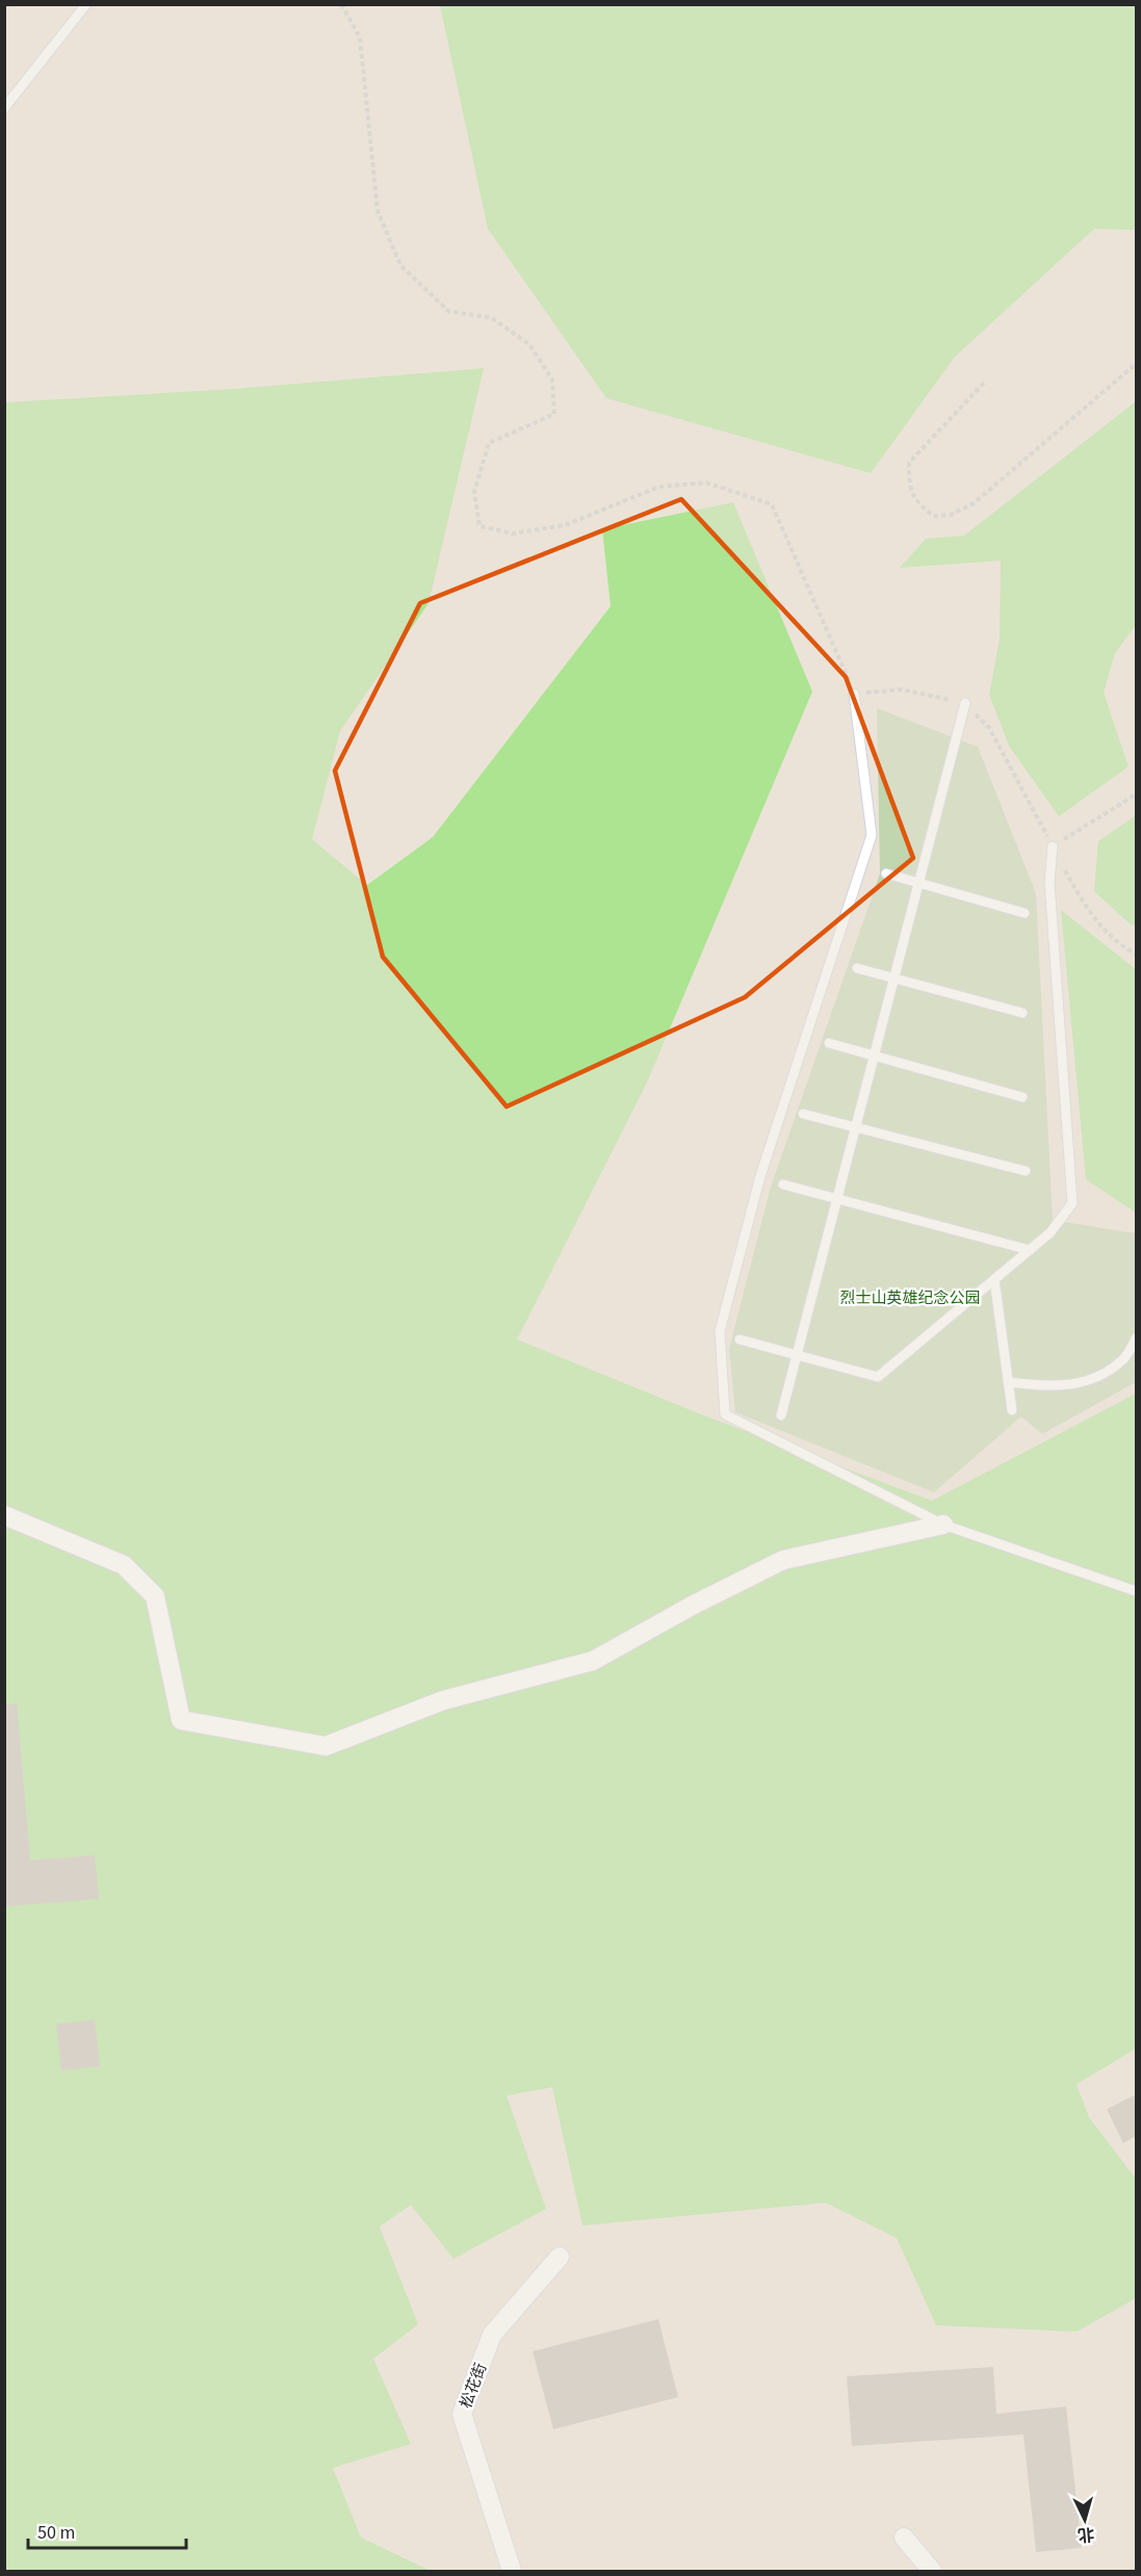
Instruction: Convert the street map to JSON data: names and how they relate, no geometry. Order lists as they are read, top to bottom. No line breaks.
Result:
{"streets":{"street":["松花街"]},"parks":["烈士山英雄纪念公园"],"scale_bar":"50 m","north":"bottom"}
